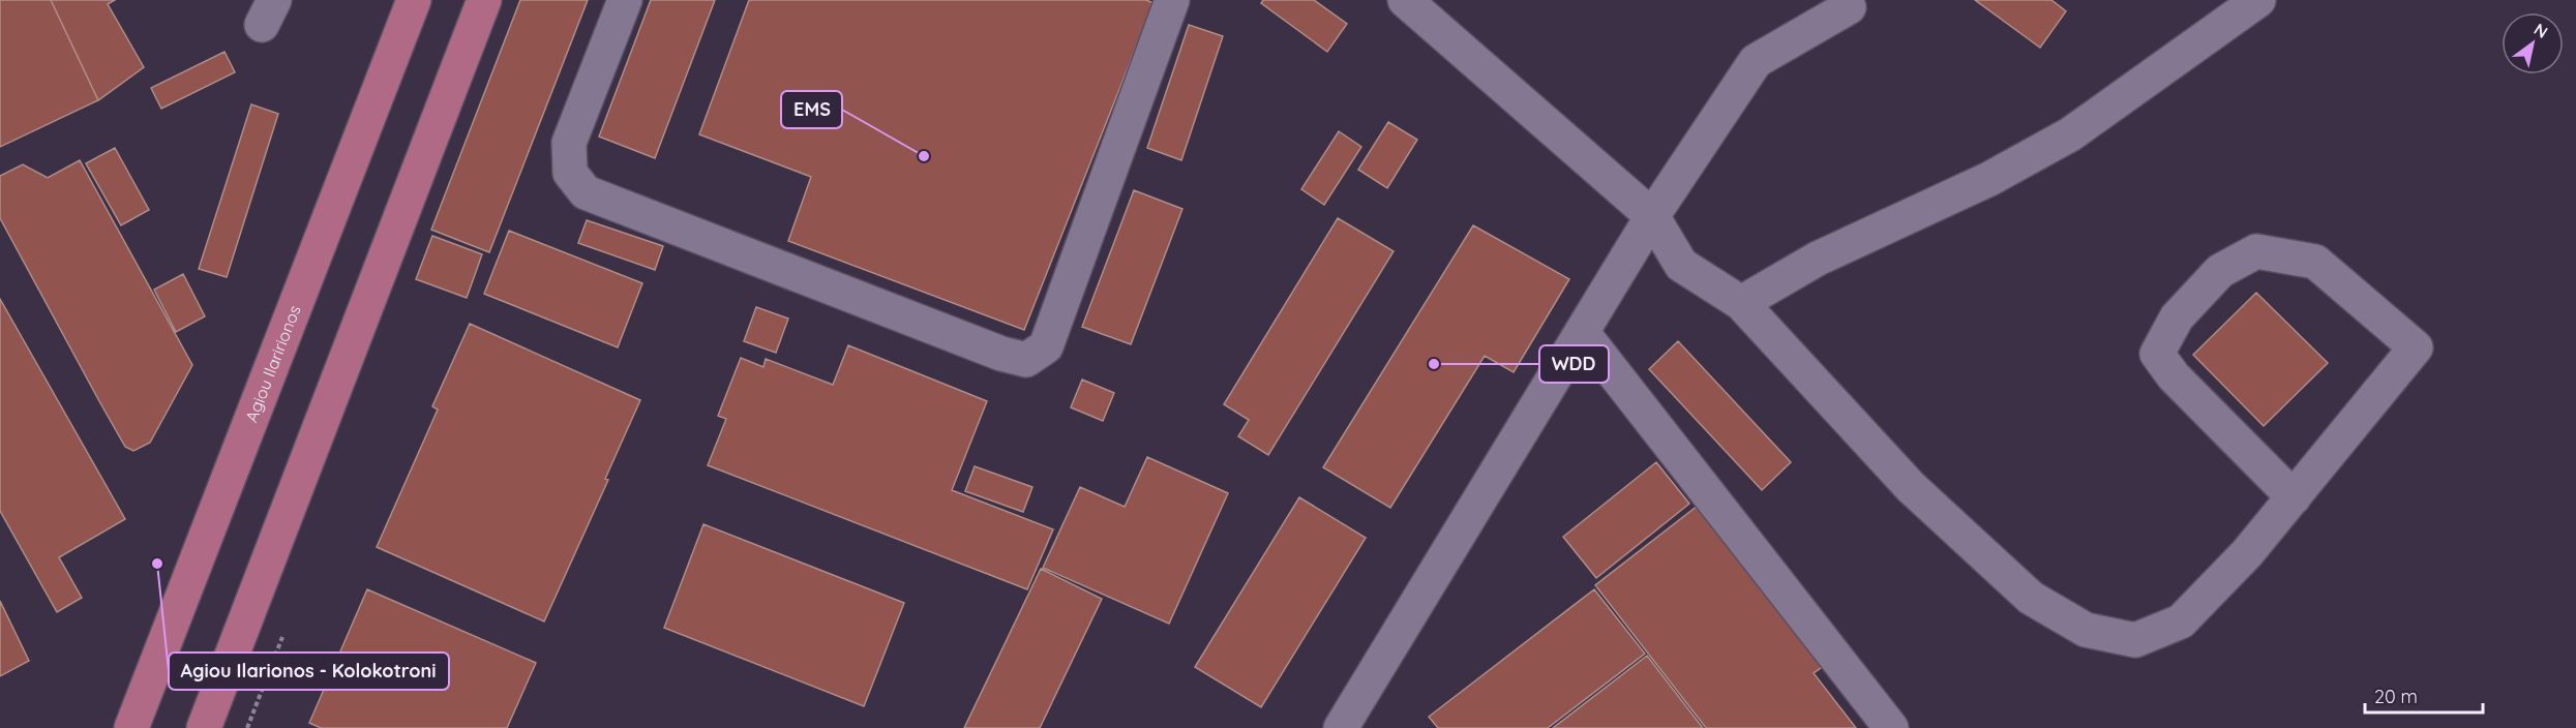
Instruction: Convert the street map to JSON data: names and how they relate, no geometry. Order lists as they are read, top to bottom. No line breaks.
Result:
{"streets":{"main road":["Agiou Ilaririonos"]},"places":["EMS","WDD","Agiou Ilarionos - Kolokotroni"],"scale_bar":"20 m","north":"top right"}
